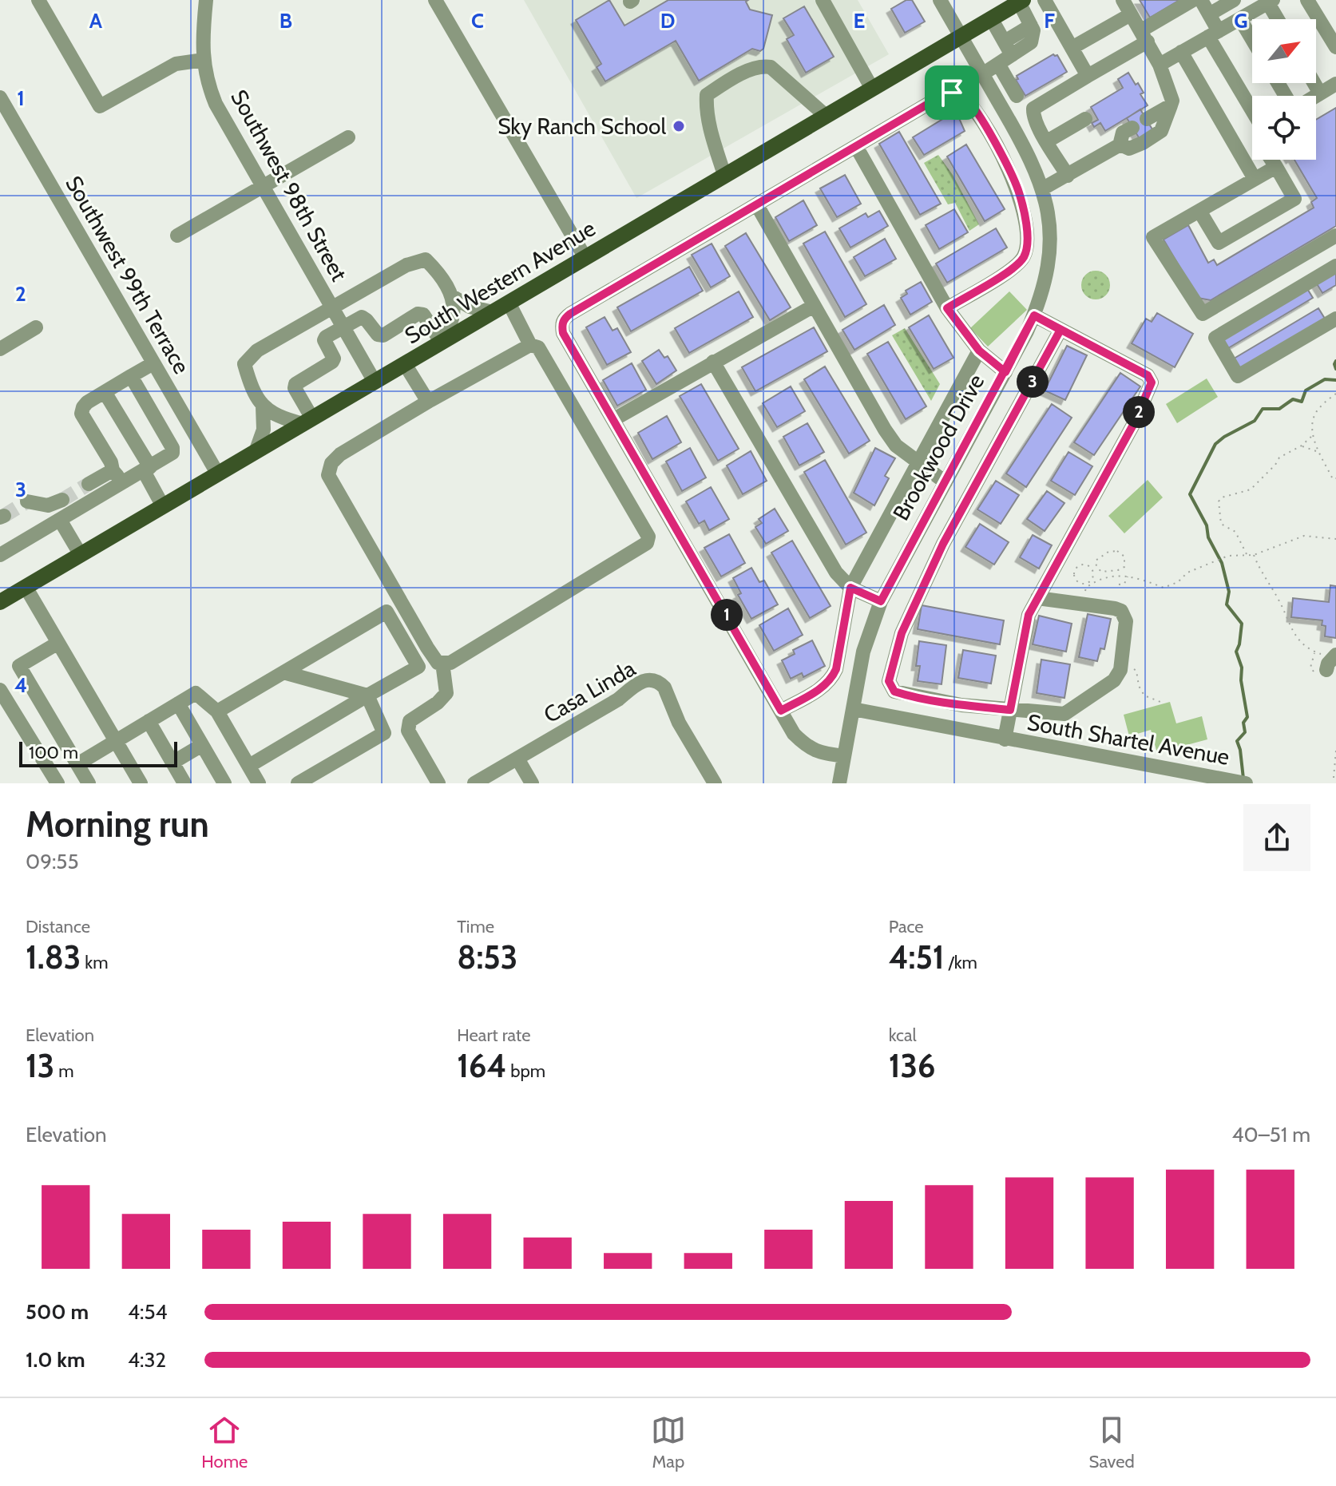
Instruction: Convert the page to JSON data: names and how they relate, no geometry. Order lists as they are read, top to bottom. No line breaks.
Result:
{"streets":{"main road":["South Western Avenue"],"street":["Southwest 98th Street","Southwest 99th Terrace","Brookwood Drive","Casa Linda","South Shartel Avenue"]},"crossings":[["Southwest 98th Street","South Western Avenue"],["Southwest 99th Terrace","South Western Avenue"],["South Western Avenue","Brookwood Drive"],["Brookwood Drive","South Shartel Avenue"]],"places":["Sky Ranch School"],"scale_bar":"100 m","north":"top right","page":{"pins":["3","2","1"],"scale":"100 m","heading":["Morning run","09:55"],"stats":[["Distance","1.83 km"],["Time","8:53"],["Pace","4:51 /km"],["Elevation","13 m"],["Heart rate","164 bpm"],["kcal","136"]],"chart":["Elevation","40–51 m"],"list":[{"name":"500 m","note":"4:54"},{"name":"1.0 km","note":"4:32"}],"tabs":["Home","Map","Saved"]},"grid":{"columns":["A","B","C","D","E","F","G"],"rows":["1","2","3","4"]}}
